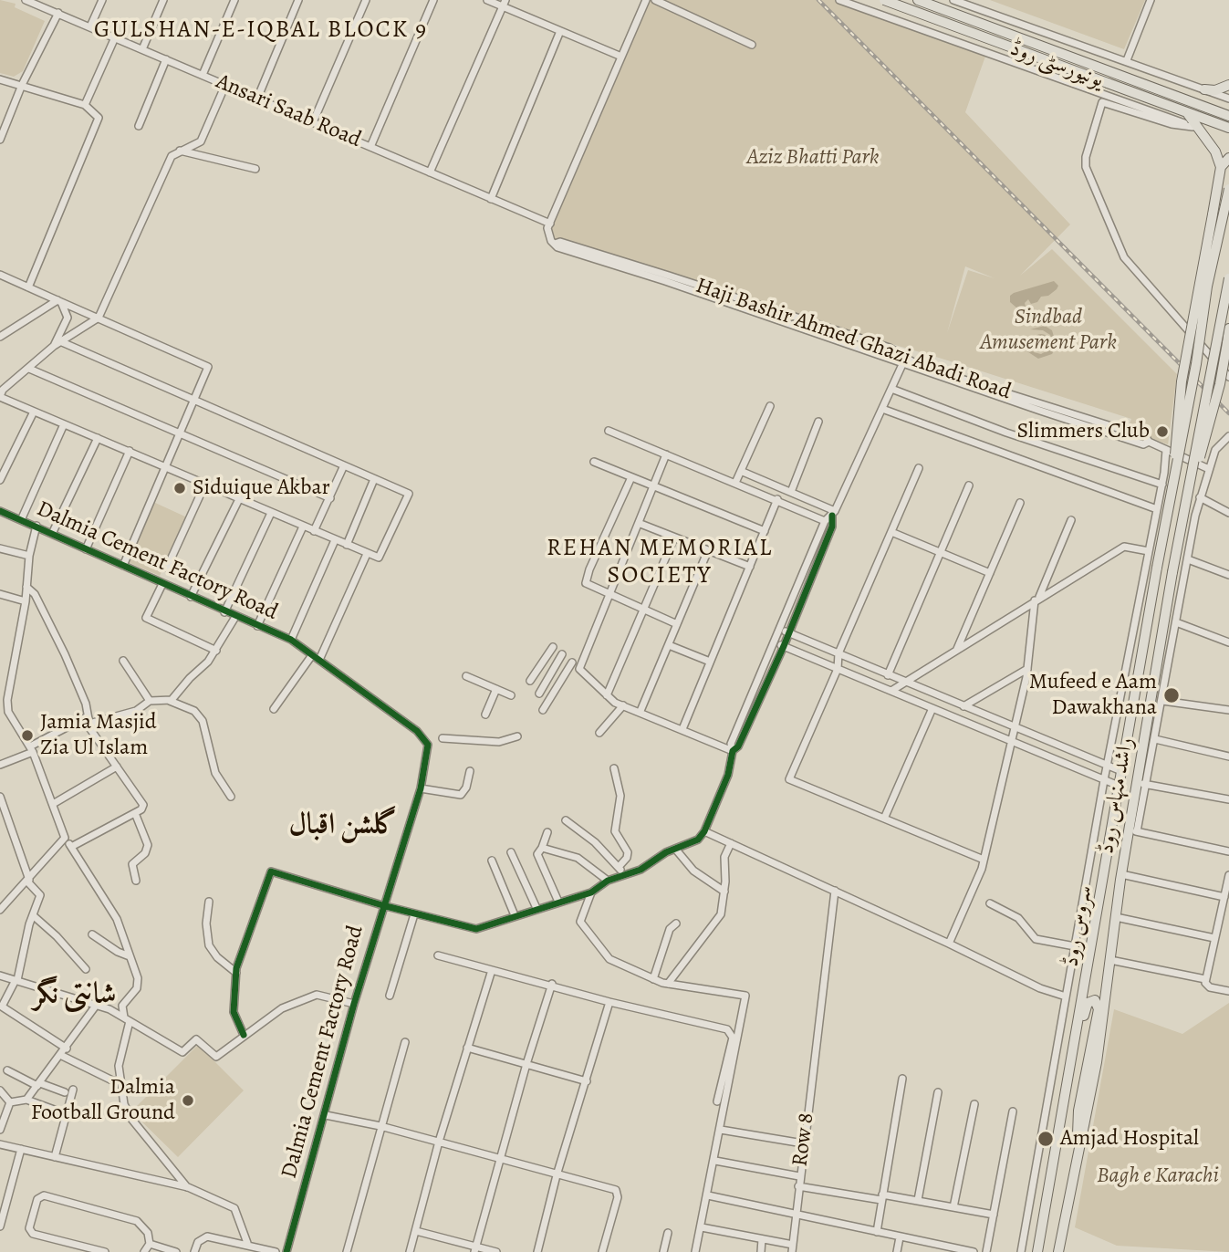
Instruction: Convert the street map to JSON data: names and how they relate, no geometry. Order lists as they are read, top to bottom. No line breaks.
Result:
{"streets":{"main road":["یونیورسٹی روڈ","راشد منہاس روڈ"],"street":["Ansari Saab Road","Haji Bashir Ahmed Ghazi Abadi Road","Dalmia Cement Factory Road","سروس روڈ","Row 8"]},"crossings":[["Ansari Saab Road","Haji Bashir Ahmed Ghazi Abadi Road"],["Haji Bashir Ahmed Ghazi Abadi Road","سروس روڈ"]],"districts":["GULSHAN-E-IQBAL BLOCK 9","REHAN MEMORIAL SOCIETY","گلشن اقبال","شانتی نگر"],"parks":["Aziz Bhatti Park","Sindbad Amusement Park","Bagh e Karachi"],"places":["Slimmers Club","Siduique Akbar","Mufeed e Aam Dawakhana","Jamia Masjid Zia Ul Islam","Dalmia Football Ground","Amjad Hospital"]}
